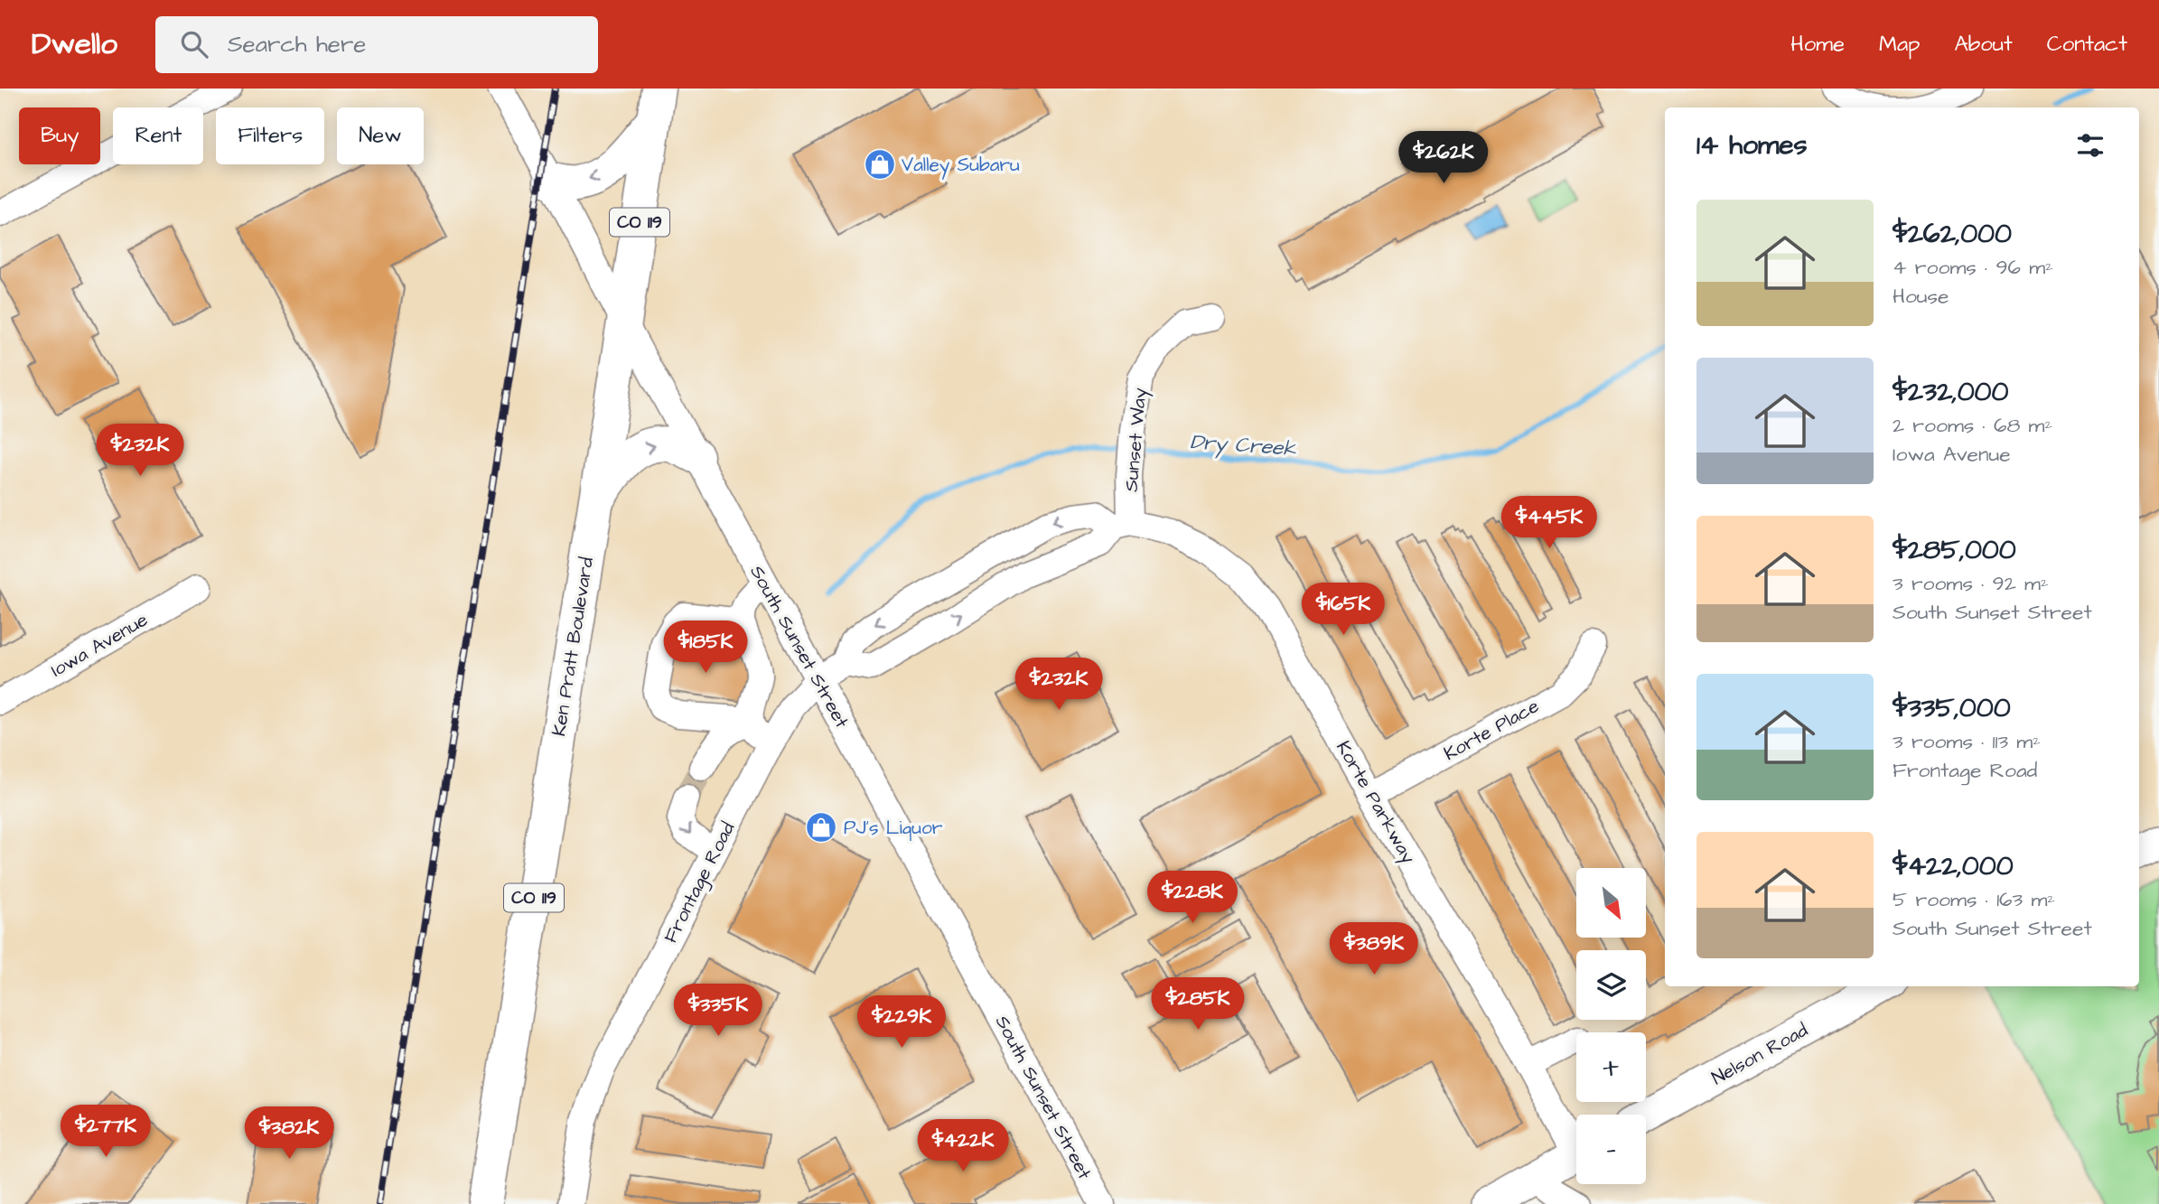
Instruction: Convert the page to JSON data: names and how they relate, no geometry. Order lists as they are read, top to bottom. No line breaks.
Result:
{"streets":{"highway":["CO 119","Ken Pratt Boulevard"],"main road":["Nelson Road"],"street":["Sunset Way","Iowa Avenue","South Sunset Street","Korte Place","Korte Parkway","Frontage Road"]},"crossings":[["Sunset Way","Korte Parkway"],["Ken Pratt Boulevard","South Sunset Street"],["South Sunset Street","Korte Parkway"],["South Sunset Street","Frontage Road"],["Korte Place","Korte Parkway"],["Korte Parkway","Frontage Road"]],"water":["Dry Creek"],"places":{"shop":["Valley Subaru","PJ's Liquor"]},"north":"bottom right","page":{"header":"Dwello","search":"Search here","nav":["Home","Map","About","Contact"],"chip":["Buy","Rent","Filters","New"],"heading":"14 homes","price":["$262K","$232K","$445K","$165K","$185K","$232K","$228K","$389K","$285K","$335K","$229K","$277K","$382K","$422K"],"list":[{"name":"$262,000","note":"4 rooms · 96 m² · House"},{"name":"$232,000","note":"2 rooms · 68 m² · Iowa Avenue"},{"name":"$285,000","note":"3 rooms · 92 m² · South Sunset Street"},{"name":"$335,000","note":"3 rooms · 113 m² · Frontage Road"},{"name":"$422,000","note":"5 rooms · 163 m² · South Sunset Street"}],"map_buttons":["+","−"]}}
